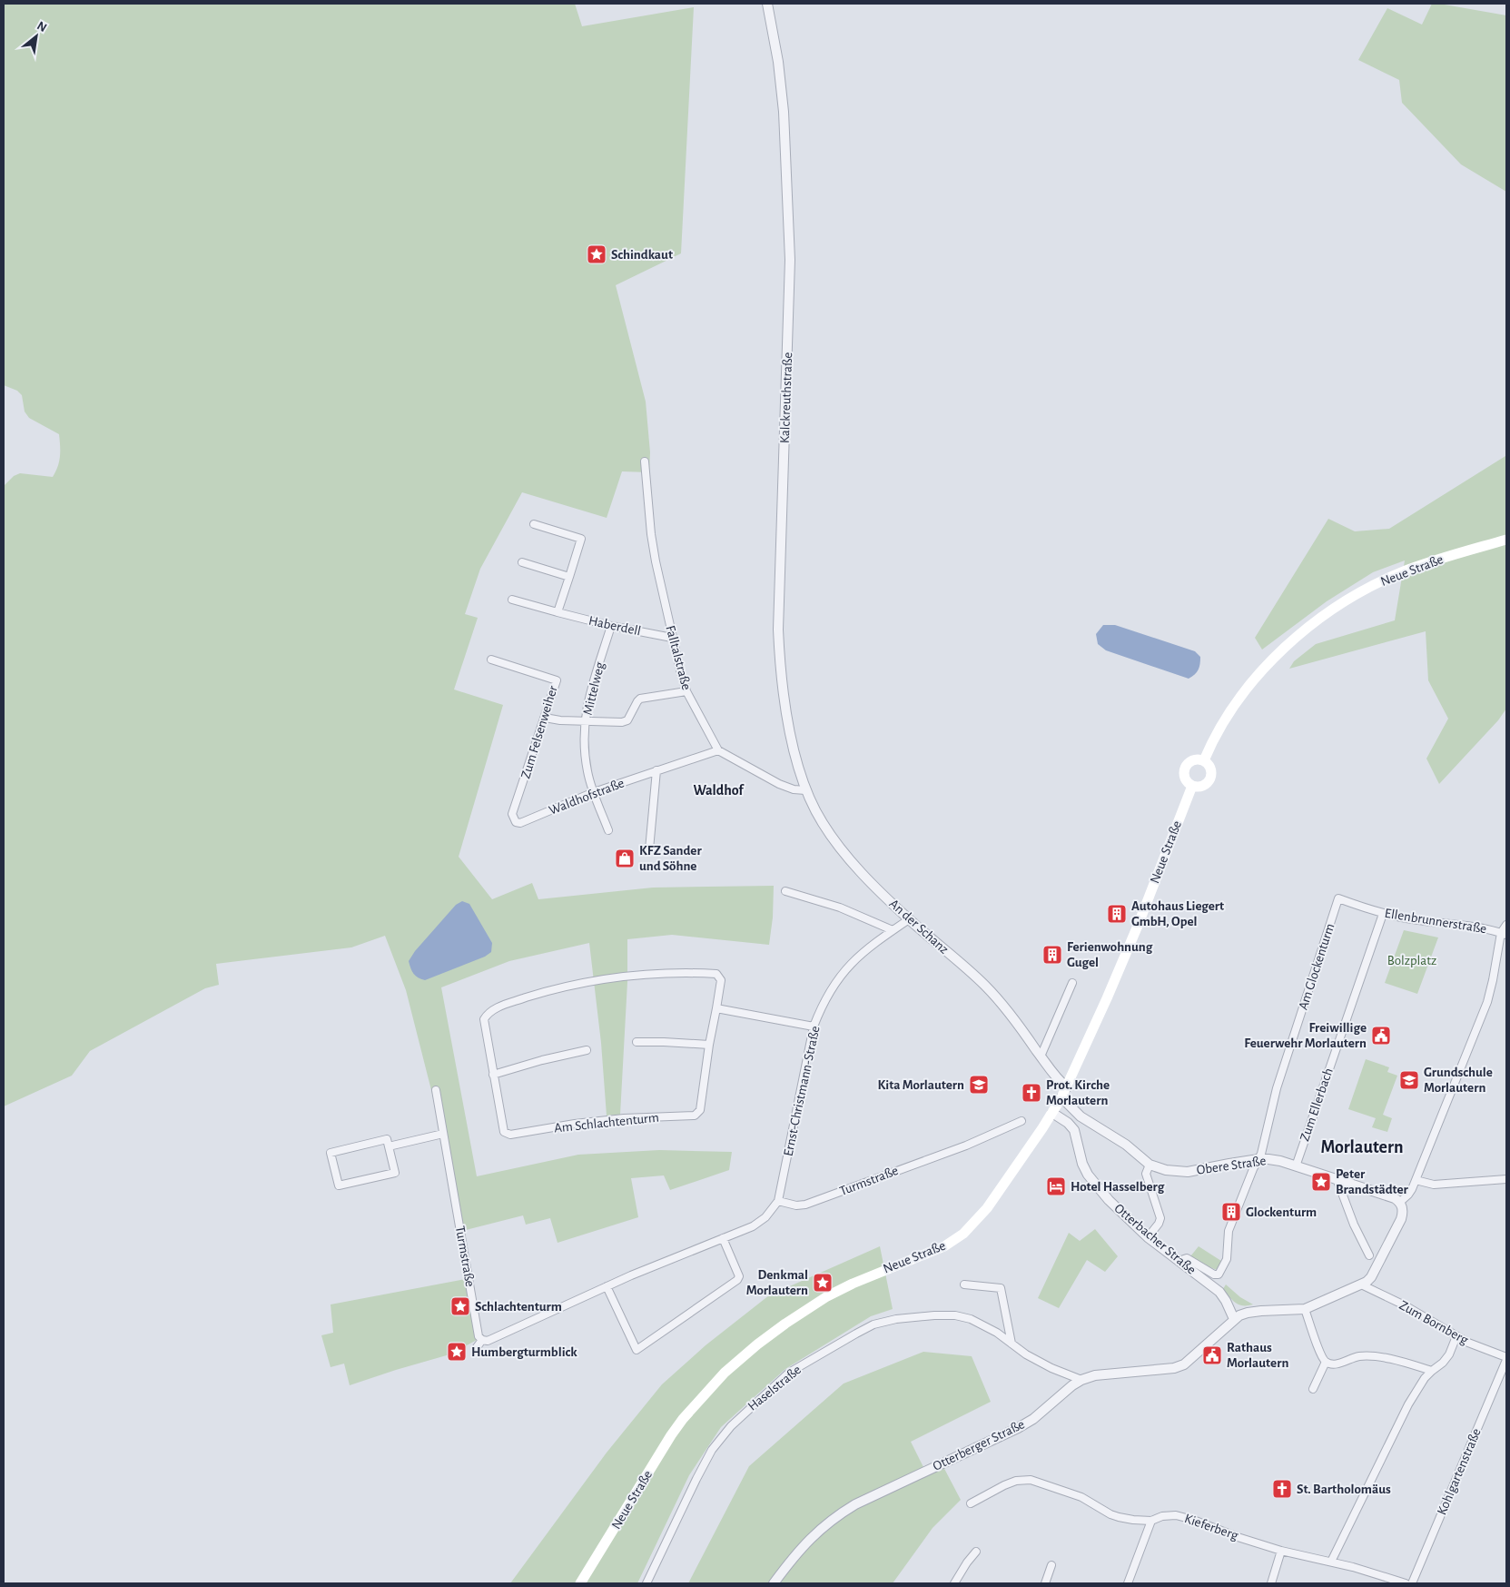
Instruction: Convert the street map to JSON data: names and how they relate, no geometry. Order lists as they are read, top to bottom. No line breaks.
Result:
{"streets":{"main road":["Neue Straße"],"street":["Kalckreuthstraße","Haberdell","Falltalstraße","Mittelweg","Zum Felsenweiher","Waldhofstraße","Ellenbrunnerstraße","An der Schanz","Am Glockenturm","Ernst-Christmann-Straße","Zum Ellerbach","Am Schlachtenturm","Obere Straße","Turmstraße","Otterbacher Straße","Zum Bornberg","Haselstraße","Otterberger Straße","Kohlgartenstraße","Kieferberg"]},"crossings":[["Kalckreuthstraße","An der Schanz"],["Neue Straße","An der Schanz"],["Neue Straße","Obere Straße"],["Haberdell","Falltalstraße"],["Haberdell","Mittelweg"],["Falltalstraße","Waldhofstraße"],["Mittelweg","Waldhofstraße"],["Zum Felsenweiher","Waldhofstraße"],["Ellenbrunnerstraße","Am Glockenturm"],["Ellenbrunnerstraße","Zum Ellerbach"],["An der Schanz","Ernst-Christmann-Straße"],["An der Schanz","Obere Straße"],["Am Glockenturm","Obere Straße"],["Am Glockenturm","Otterbacher Straße"],["Ernst-Christmann-Straße","Turmstraße"],["Zum Ellerbach","Obere Straße"],["Obere Straße","Otterberger Straße"],["Otterbacher Straße","Otterberger Straße"],["Zum Bornberg","Otterberger Straße"],["Zum Bornberg","Kohlgartenstraße"],["Haselstraße","Otterberger Straße"]],"districts":["Waldhof","Morlautern"],"parks":["Bolzplatz"],"places":{"place":["Schindkaut","Peter Brandstädter","Denkmal Morlautern","Schlachtenturm","Humbergturmblick"],"shop":["KFZ Sander und Söhne"],"building":["Autohaus Liegert GmbH, Opel","Ferienwohnung Gugel","Glockenturm"],"public building":["Freiwillige Feuerwehr Morlautern","Rathaus Morlautern"],"school or university":["Grundschule Morlautern","Kita Morlautern"],"church":["Prot. Kirche Morlautern","St. Bartholomäus"],"hotel":["Hotel Hasselberg"]},"north":"top right"}
